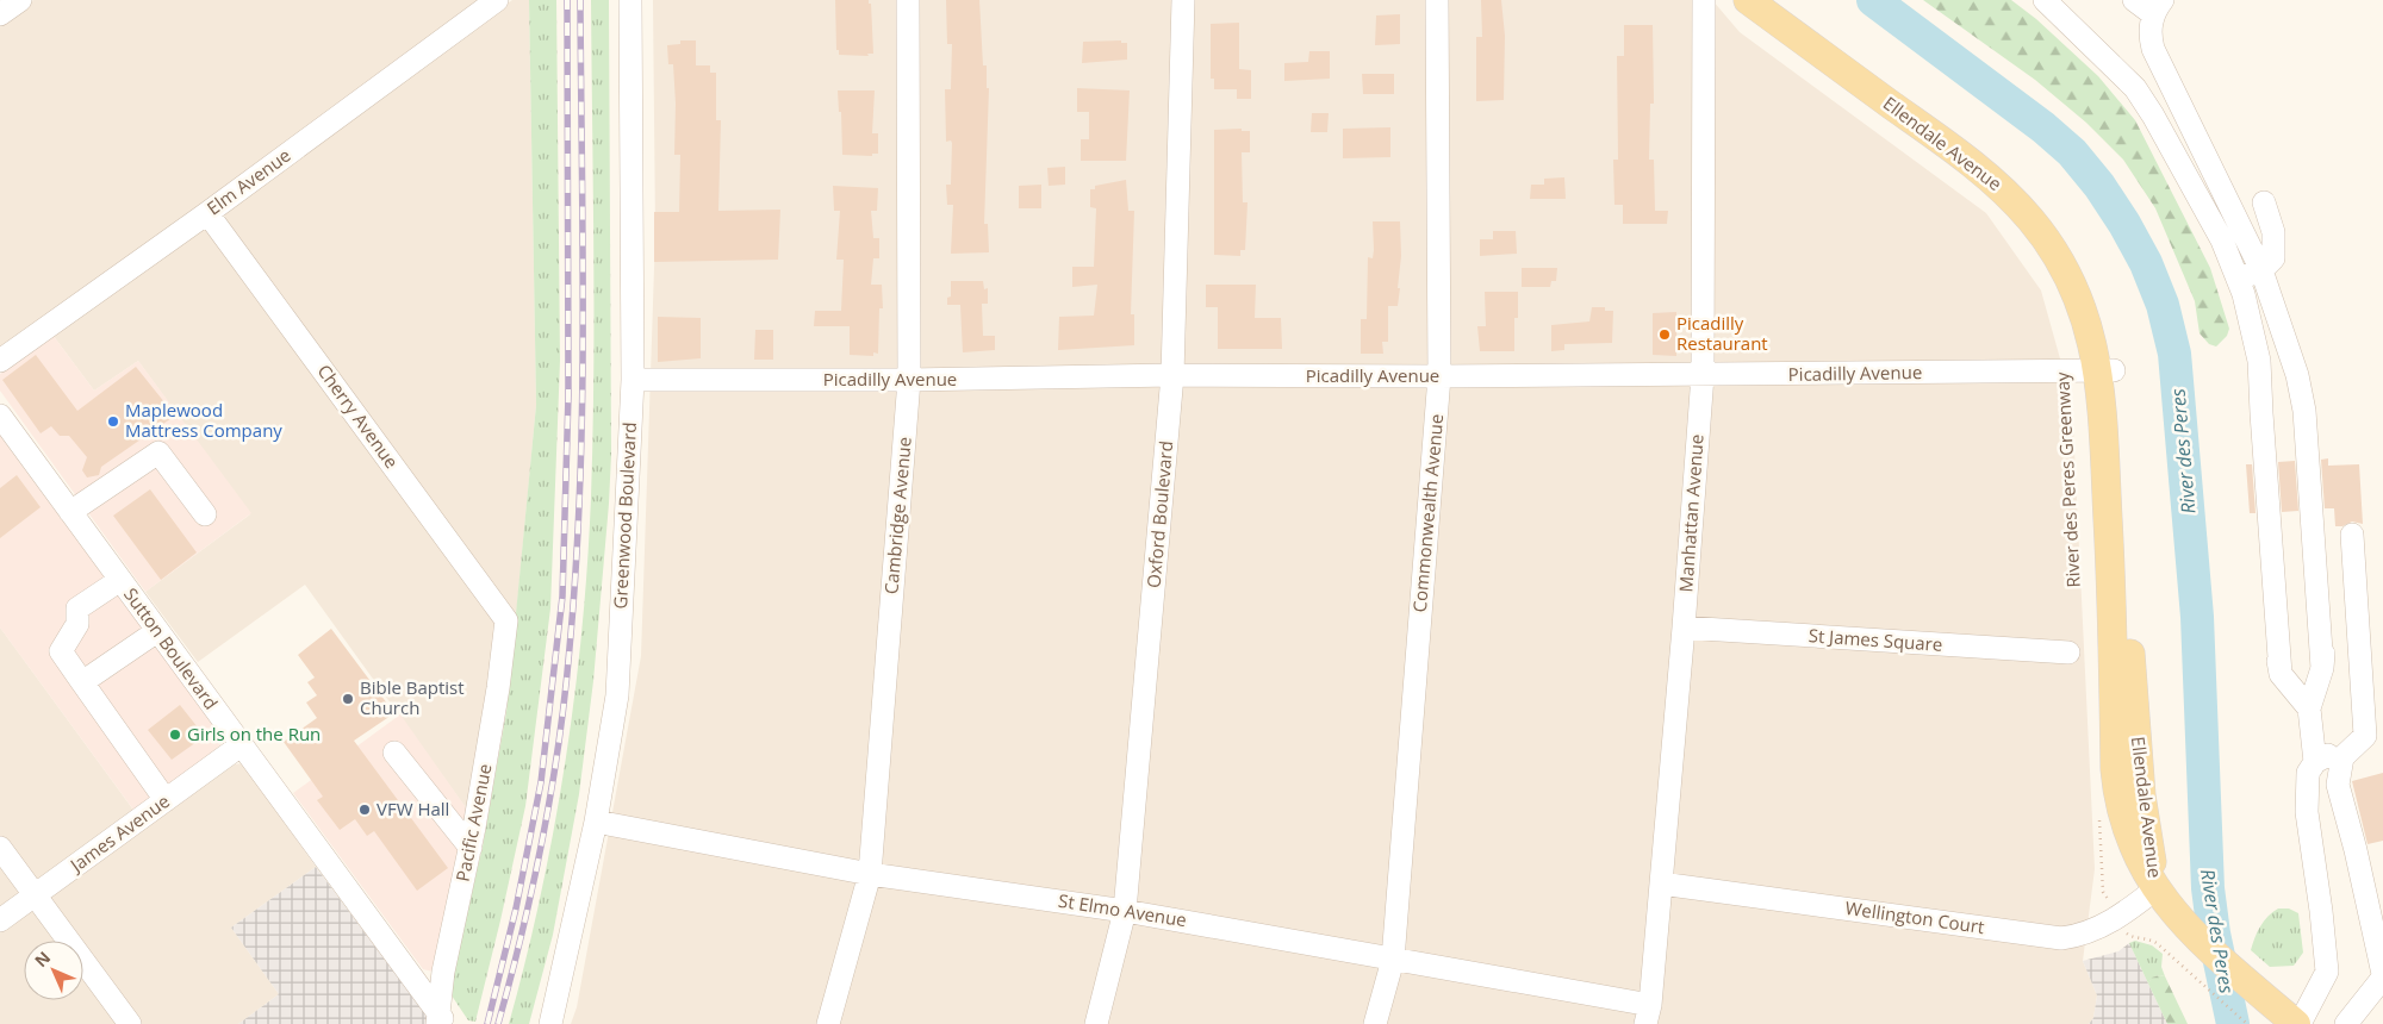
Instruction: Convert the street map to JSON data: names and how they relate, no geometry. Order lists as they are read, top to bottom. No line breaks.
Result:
{"streets":{"main road":["Ellendale Avenue"],"street":["Elm Avenue","Picadilly Avenue","Cherry Avenue","Commonwealth Avenue","Manhattan Avenue","Oxford Boulevard","Greenwood Boulevard","Cambridge Avenue","St James Square","Sutton Boulevard","Pacific Avenue","James Avenue","St Elmo Avenue","Wellington Court"]},"crossings":[["Ellendale Avenue","Picadilly Avenue"],["Ellendale Avenue","Wellington Court"],["Elm Avenue","Cherry Avenue"],["Picadilly Avenue","Commonwealth Avenue"],["Picadilly Avenue","Manhattan Avenue"],["Picadilly Avenue","Oxford Boulevard"],["Picadilly Avenue","Greenwood Boulevard"],["Picadilly Avenue","Cambridge Avenue"],["Cherry Avenue","Pacific Avenue"],["Commonwealth Avenue","St Elmo Avenue"],["Manhattan Avenue","St James Square"],["Manhattan Avenue","St Elmo Avenue"],["Manhattan Avenue","Wellington Court"],["Oxford Boulevard","St Elmo Avenue"],["Greenwood Boulevard","St Elmo Avenue"],["Cambridge Avenue","St Elmo Avenue"],["Sutton Boulevard","Pacific Avenue"],["Sutton Boulevard","James Avenue"]],"water":["River des Peres"],"places":["Picadilly Restaurant","Maplewood Mattress Company","Bible Baptist Church","Girls on the Run","VFW Hall"],"north":"top left"}
